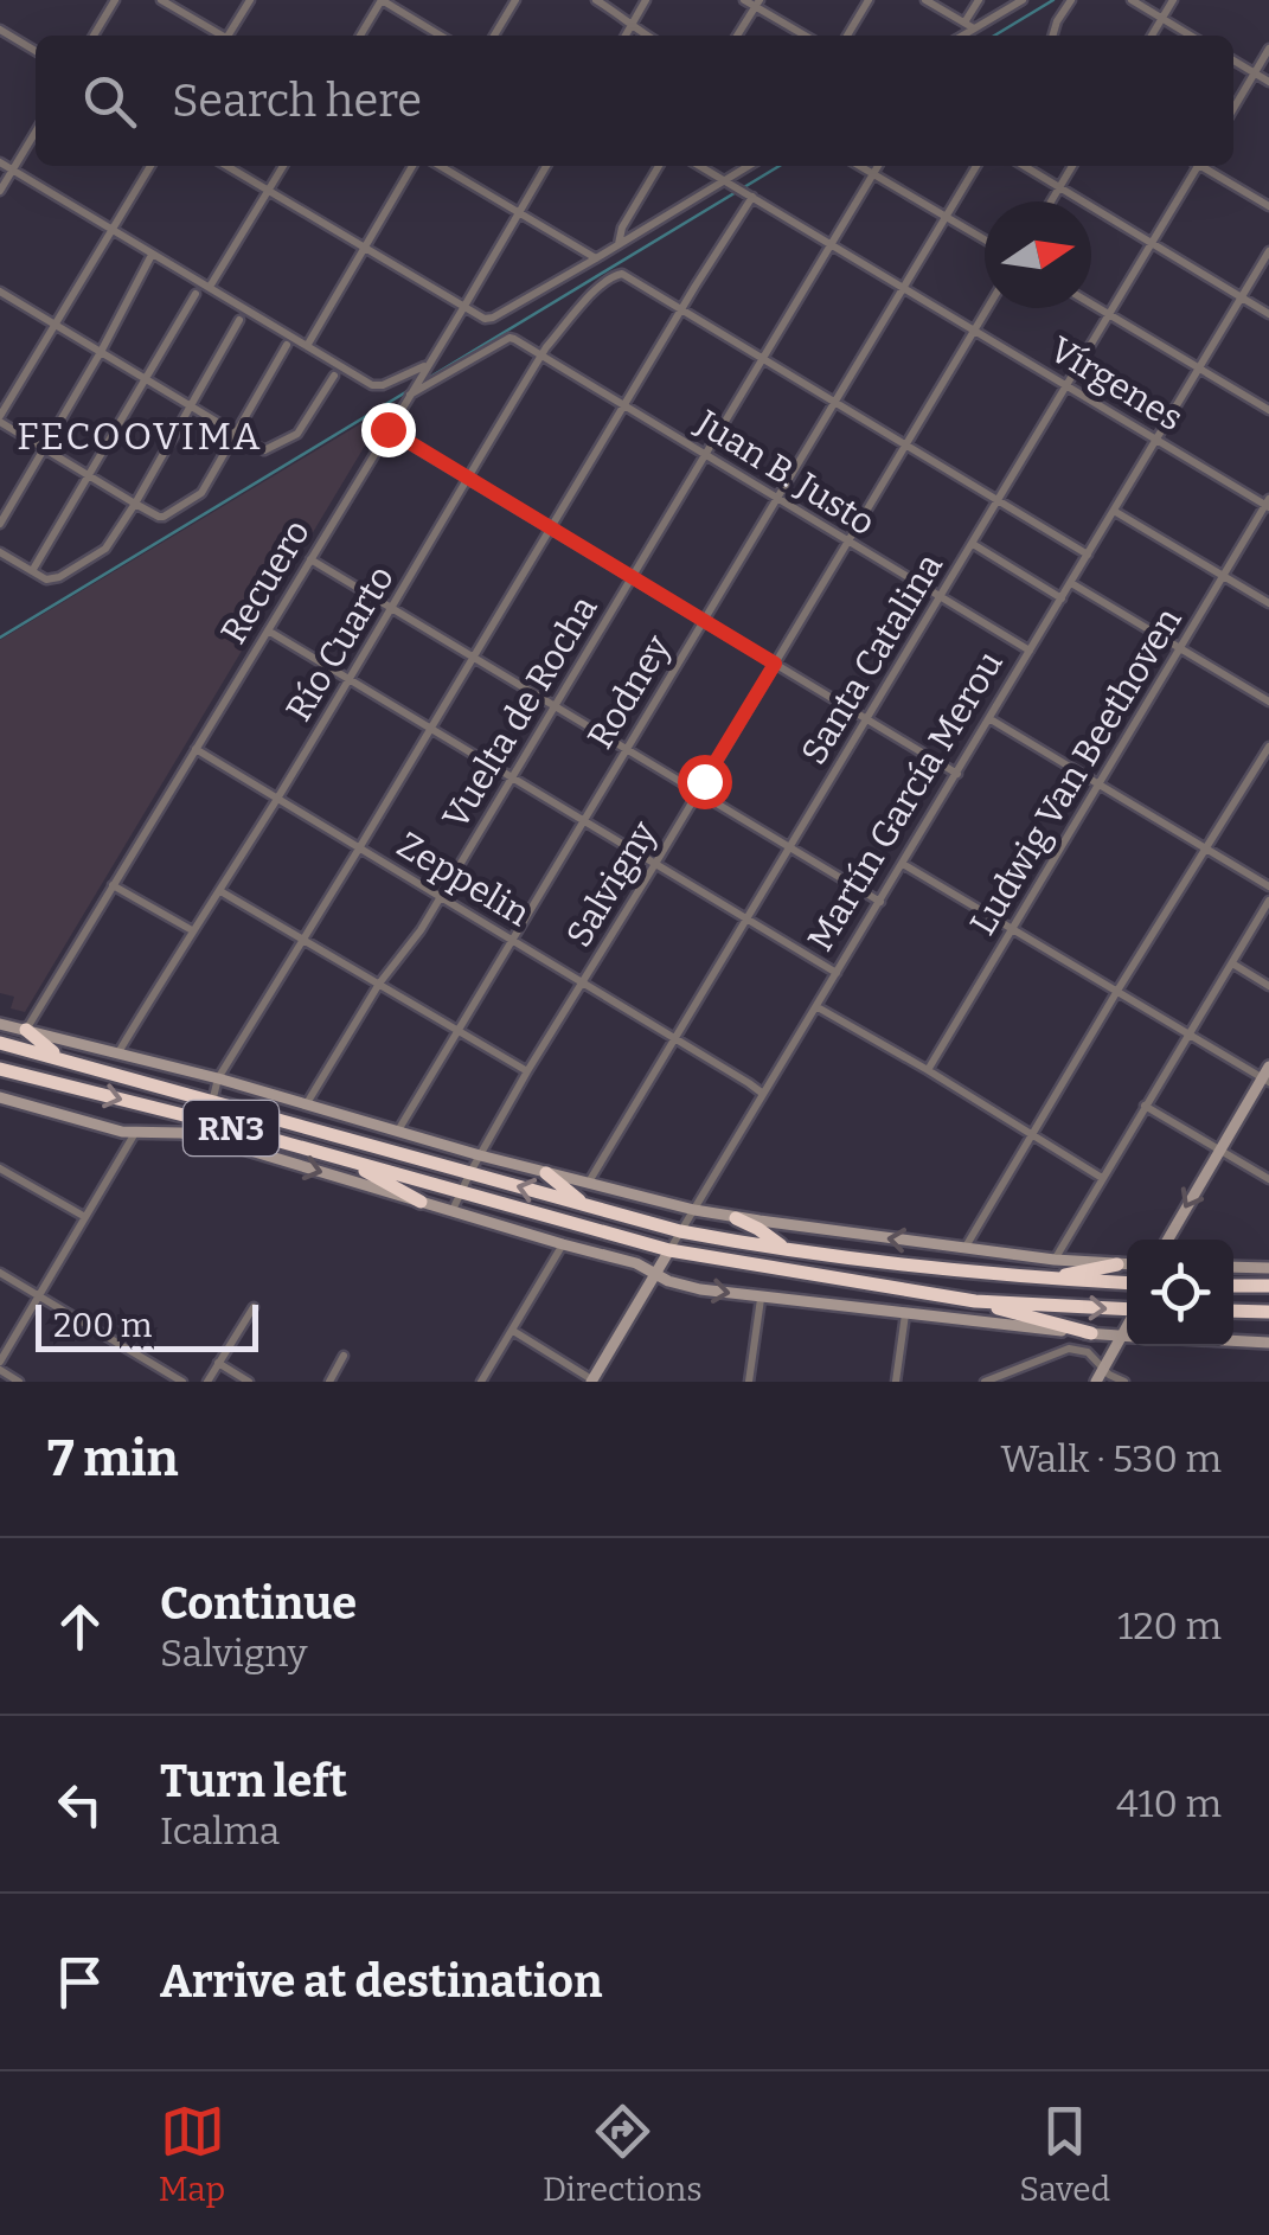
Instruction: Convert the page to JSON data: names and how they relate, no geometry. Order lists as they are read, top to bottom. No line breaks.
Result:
{"streets":{"highway":["RN3"],"street":["Vírgenes","Juan B. Justo","Recuero","Río Cuarto","Santa Catalina","Rodney","Vuelta de Rocha","Ludwig Van Beethoven","Martín García Merou","Zeppelin","Salvigny"]},"crossings":[["Vírgenes","Santa Catalina"],["Vírgenes","Rodney"],["Vírgenes","Vuelta de Rocha"],["Vírgenes","Ludwig Van Beethoven"],["Vírgenes","Martín García Merou"],["Vírgenes","Salvigny"],["Juan B. Justo","Recuero"],["Juan B. Justo","Río Cuarto"],["Juan B. Justo","Santa Catalina"],["Juan B. Justo","Rodney"],["Juan B. Justo","Vuelta de Rocha"],["Juan B. Justo","Martín García Merou"],["Juan B. Justo","Salvigny"],["Recuero","Zeppelin"],["Río Cuarto","Zeppelin"],["Santa Catalina","Zeppelin"],["Rodney","Zeppelin"],["Vuelta de Rocha","Zeppelin"],["Martín García Merou","Zeppelin"],["Martín García Merou","RN3"],["Zeppelin","Salvigny"],["Salvigny","RN3"]],"districts":["FECOOVIMA"],"scale_bar":"200 m","north":"right","page":{"search":"Search here","scale":"200 m","heading":["7 min","Walk · 530 m"],"list":[["Continue","Salvigny","120 m"],["Turn left","Icalma","410 m"],"Arrive at destination"],"nav":["Map","Directions","Saved"]}}
